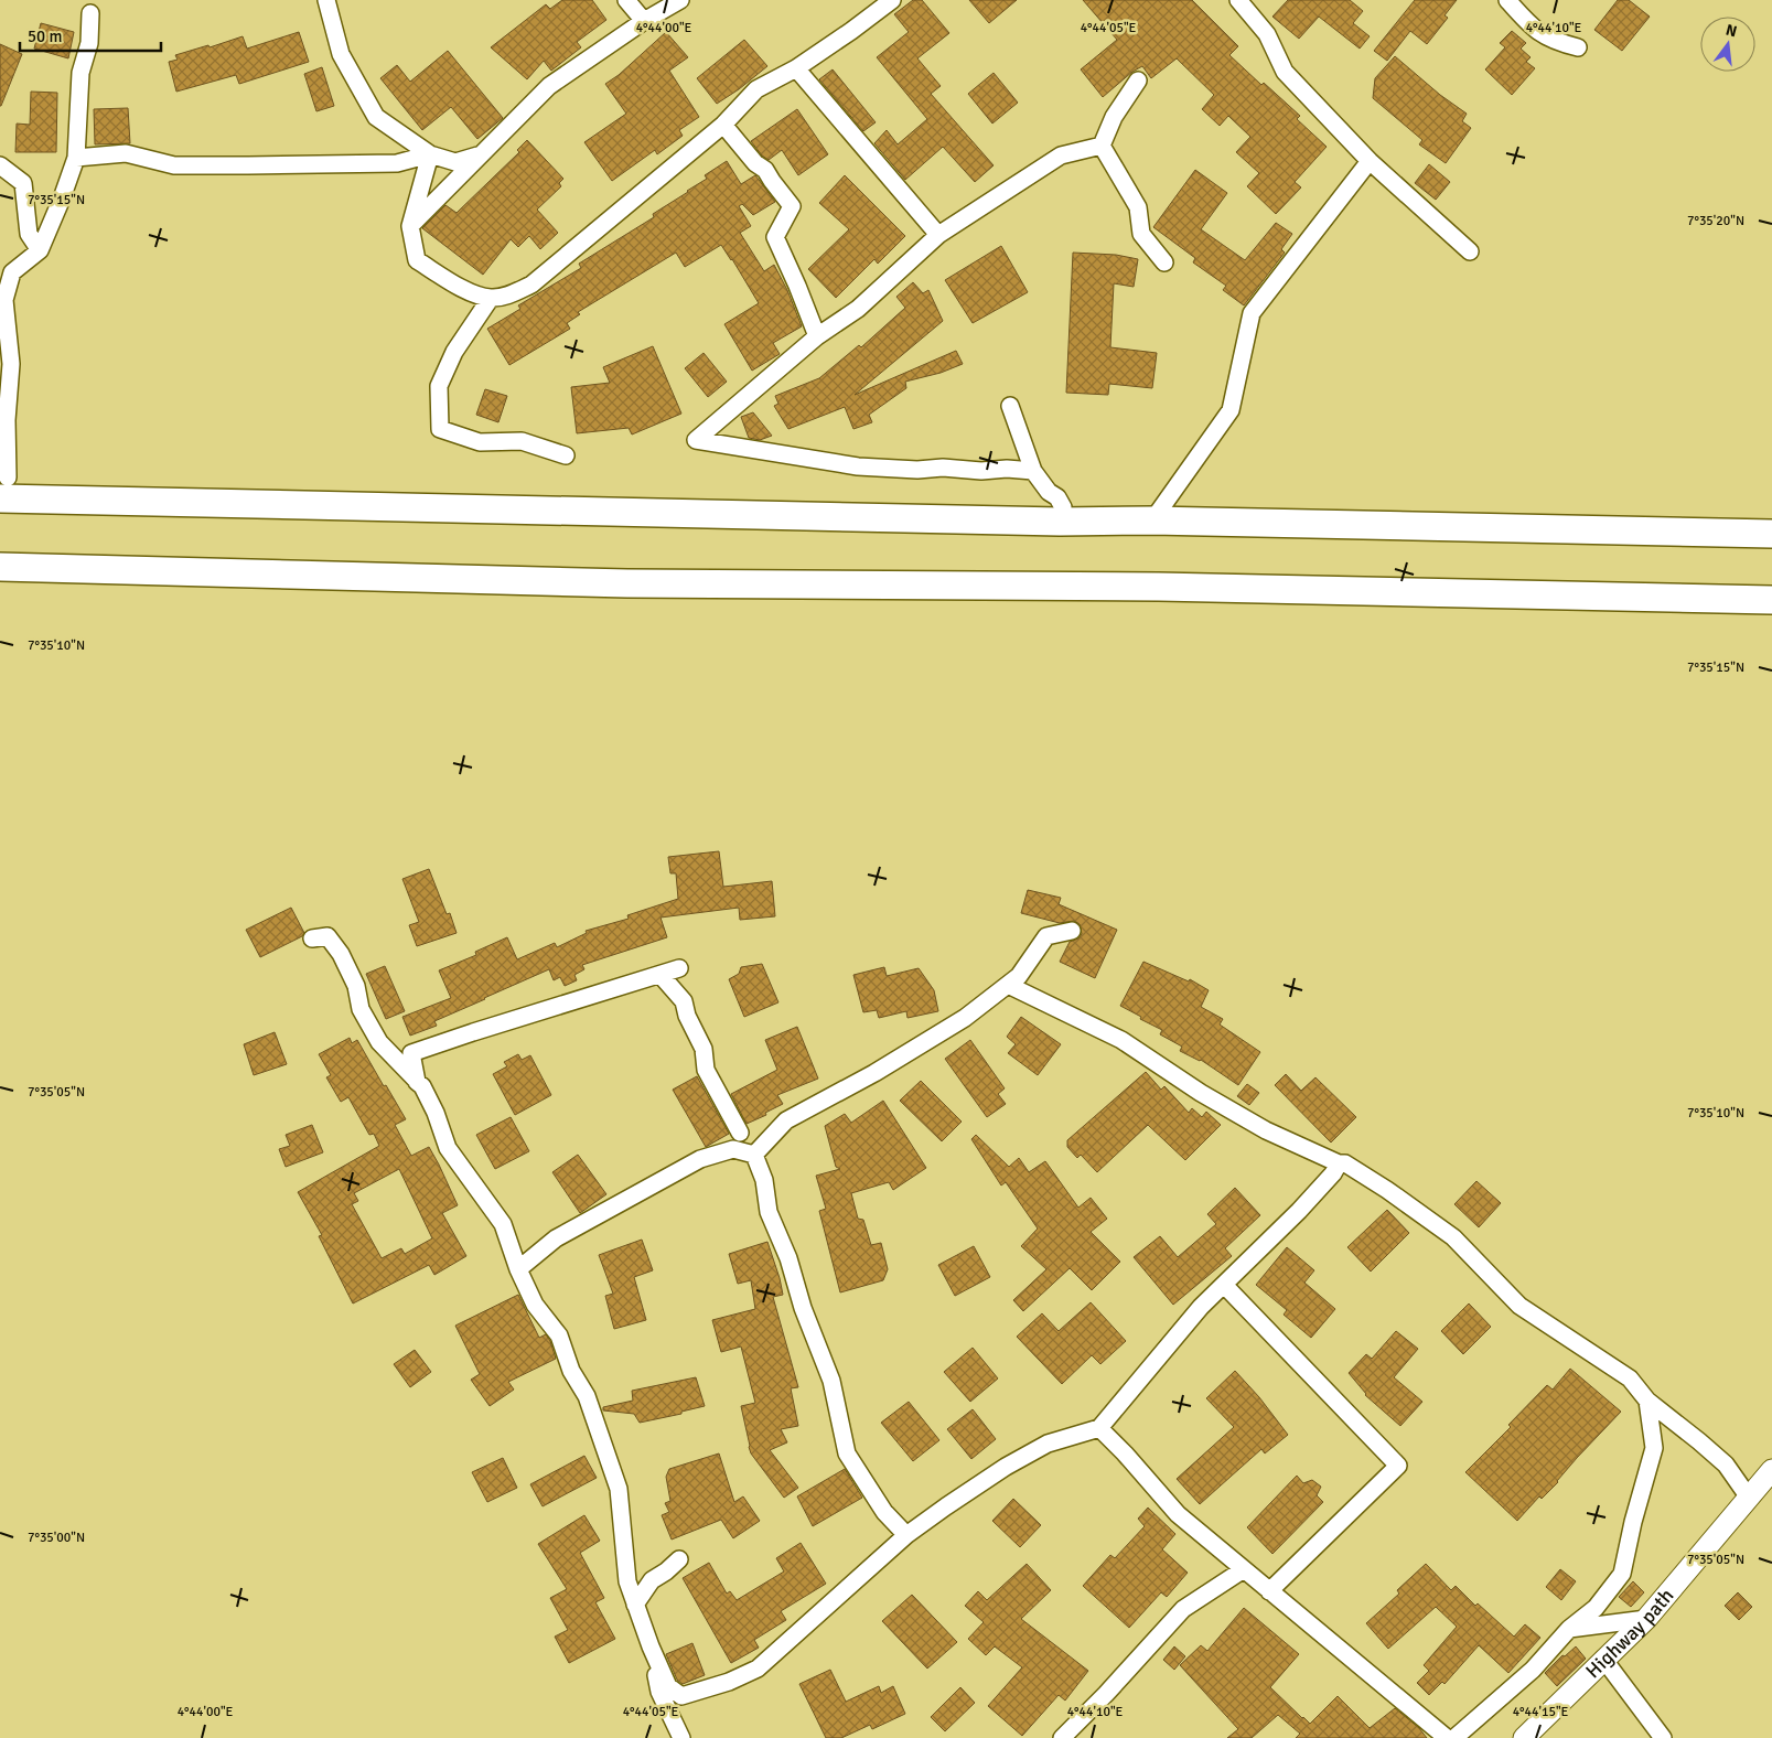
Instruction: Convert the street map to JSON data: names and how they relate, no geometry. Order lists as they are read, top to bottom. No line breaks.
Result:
{"streets":{"street":["Highway path"]},"scale_bar":"50 m","north":"top","coordinates":["4°44'00\"E","4°44'05\"E","4°44'10\"E","7°35'15\"N","7°35'20\"N","7°35'10\"N","7°35'05\"N","7°35'00\"N","4°44'15\"E"]}
